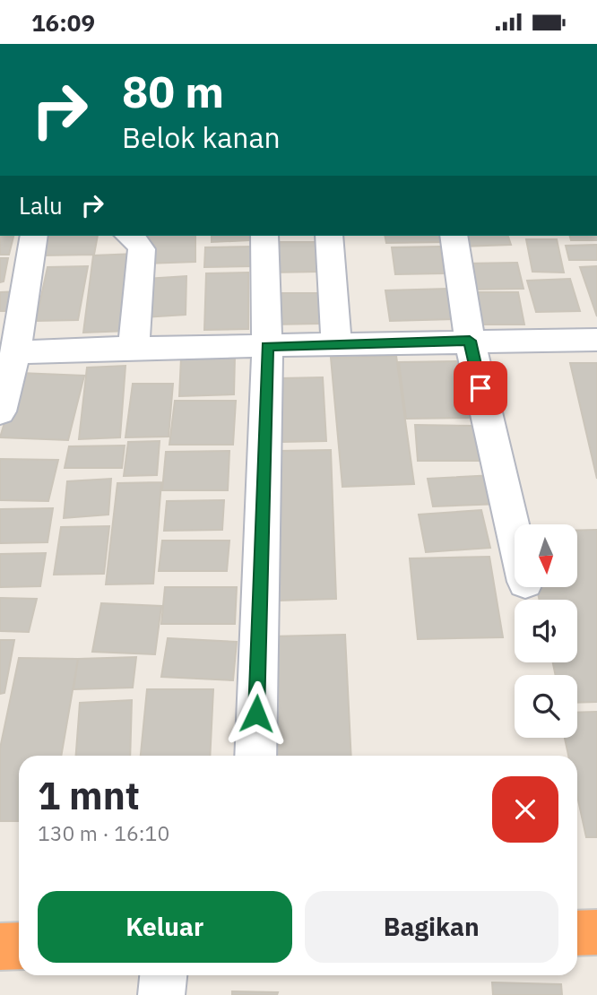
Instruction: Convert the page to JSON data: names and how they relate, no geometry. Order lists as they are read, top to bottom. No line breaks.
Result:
{"north":"bottom","page":{"status":"16:09","turn":["80 m","Belok kanan"],"then":"Lalu","heading":["1 mnt","130 m · 16:10"],"buttons":["Keluar","Bagikan"]}}
